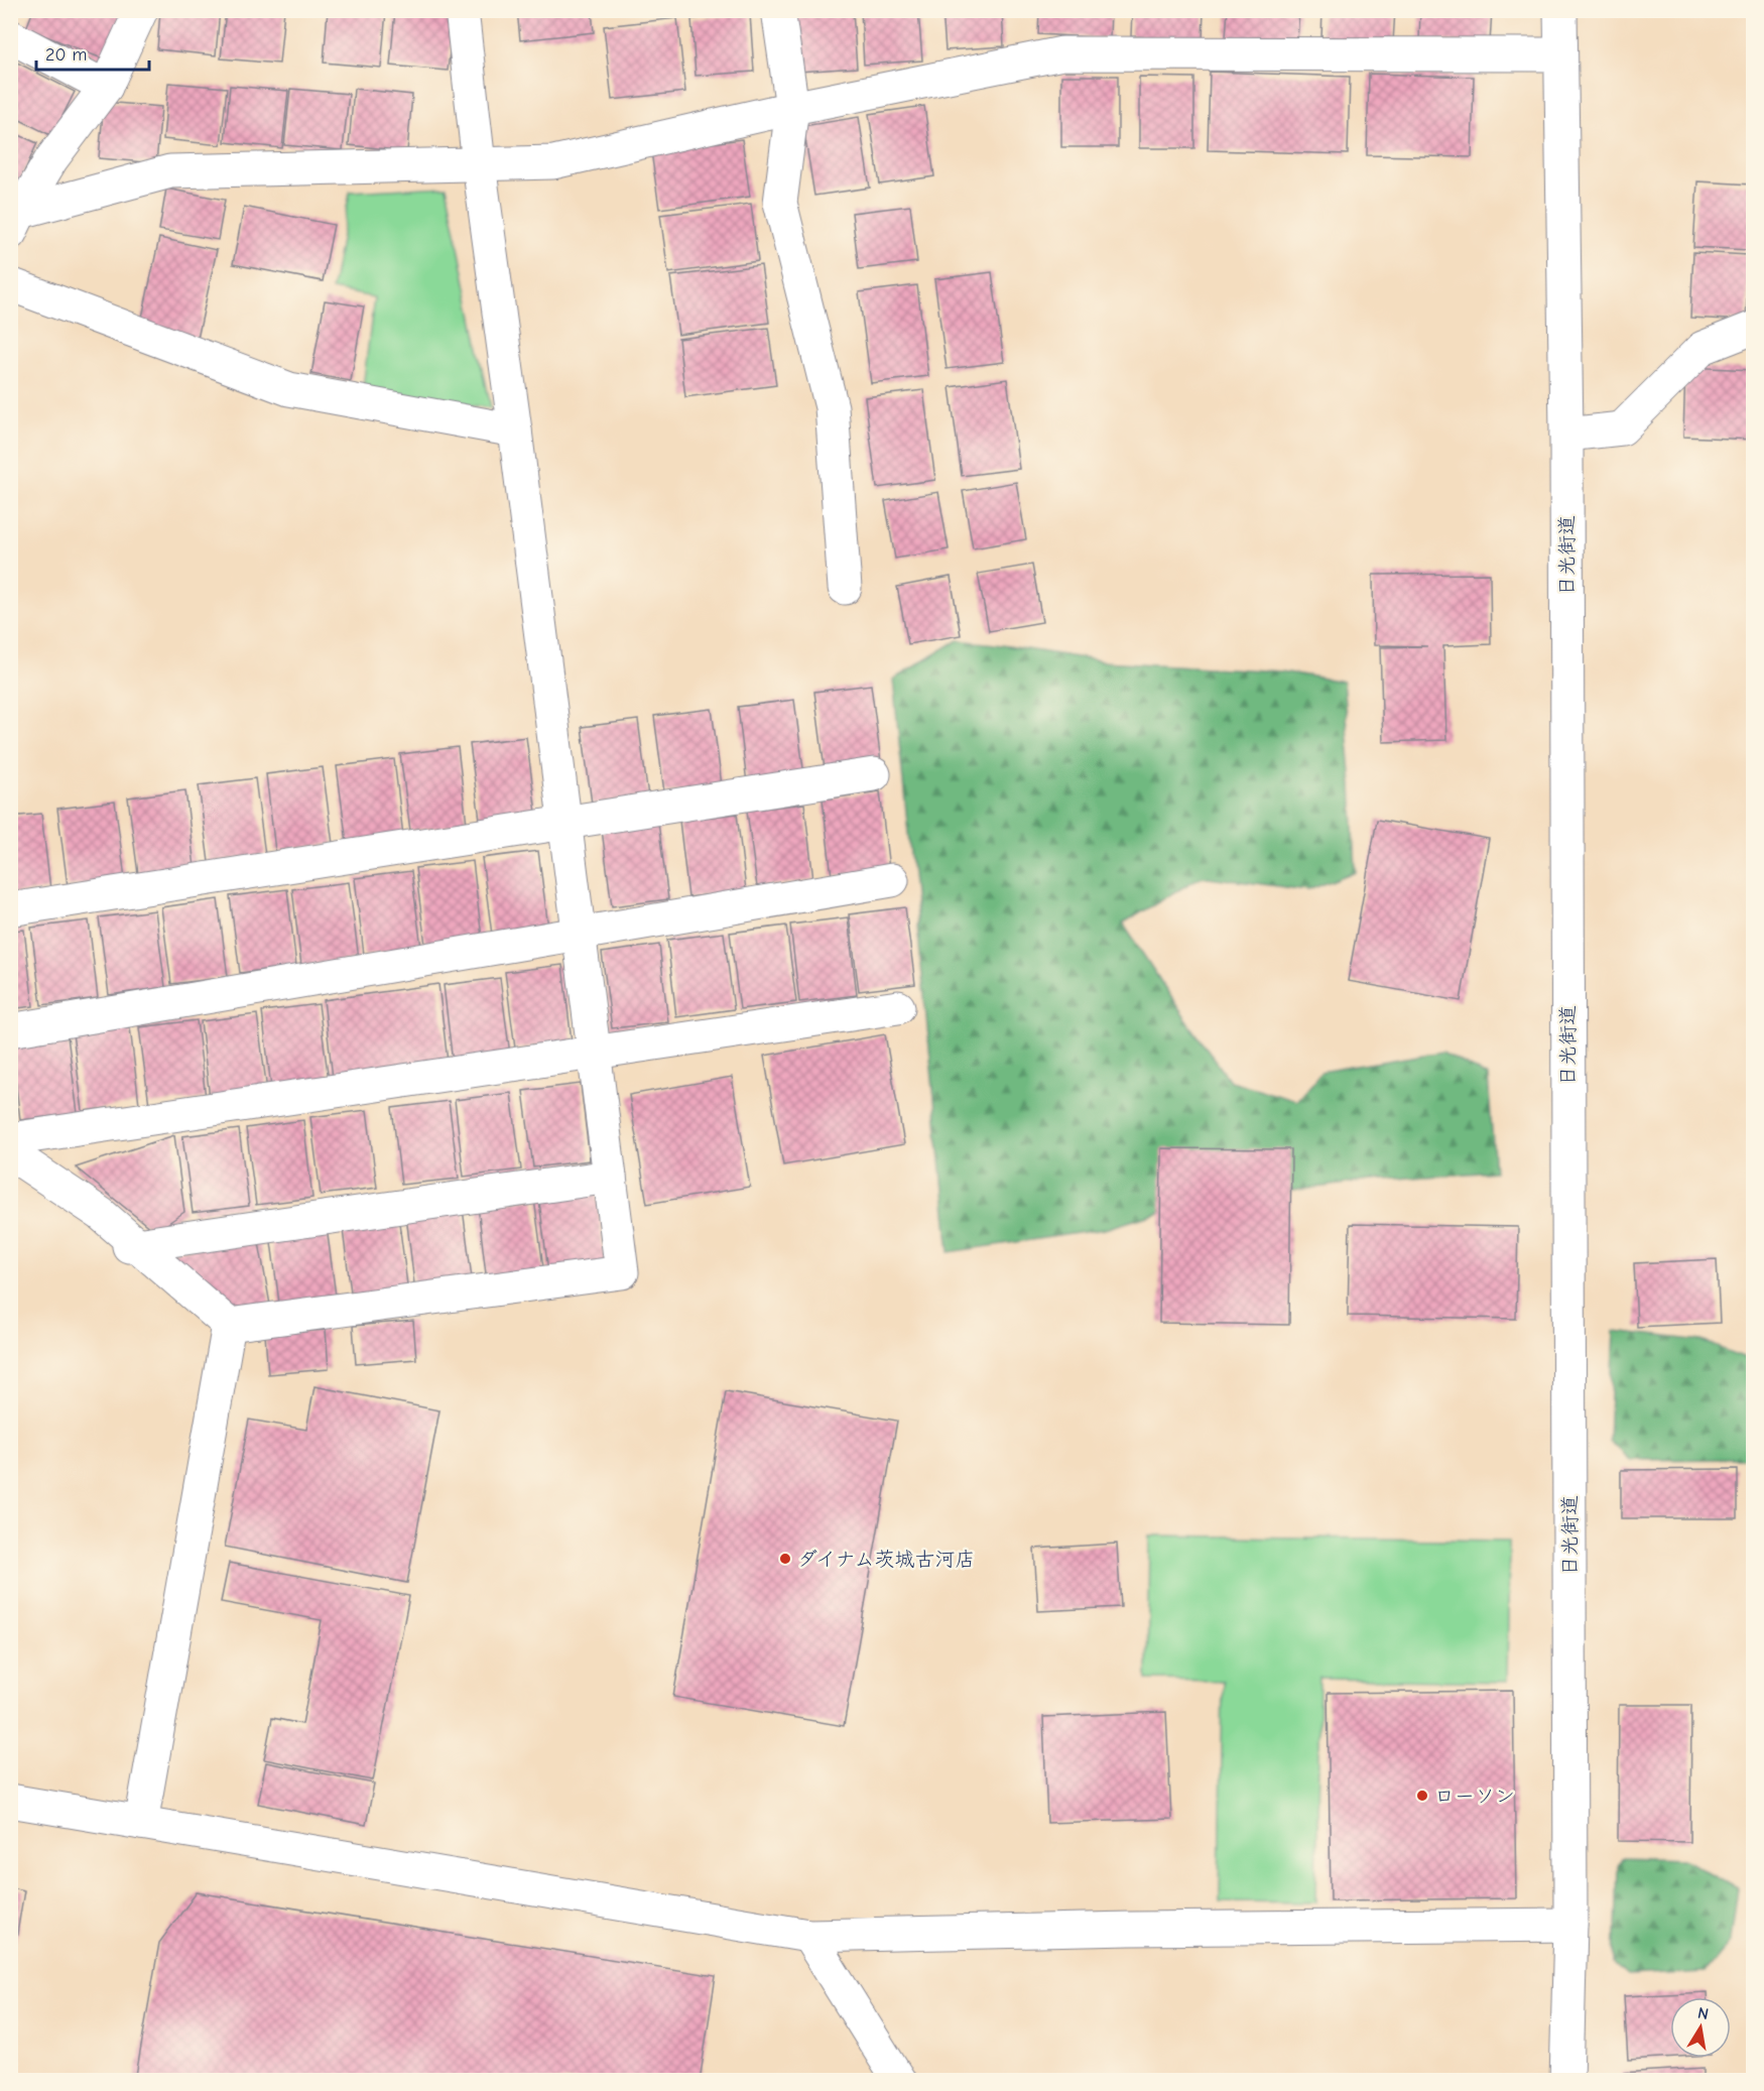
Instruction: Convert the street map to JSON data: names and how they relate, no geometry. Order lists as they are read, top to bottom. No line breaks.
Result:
{"streets":{"street":["日光街道"]},"places":["ダイナム茨城古河店","ローソン"],"scale_bar":"20 m","north":"top"}
